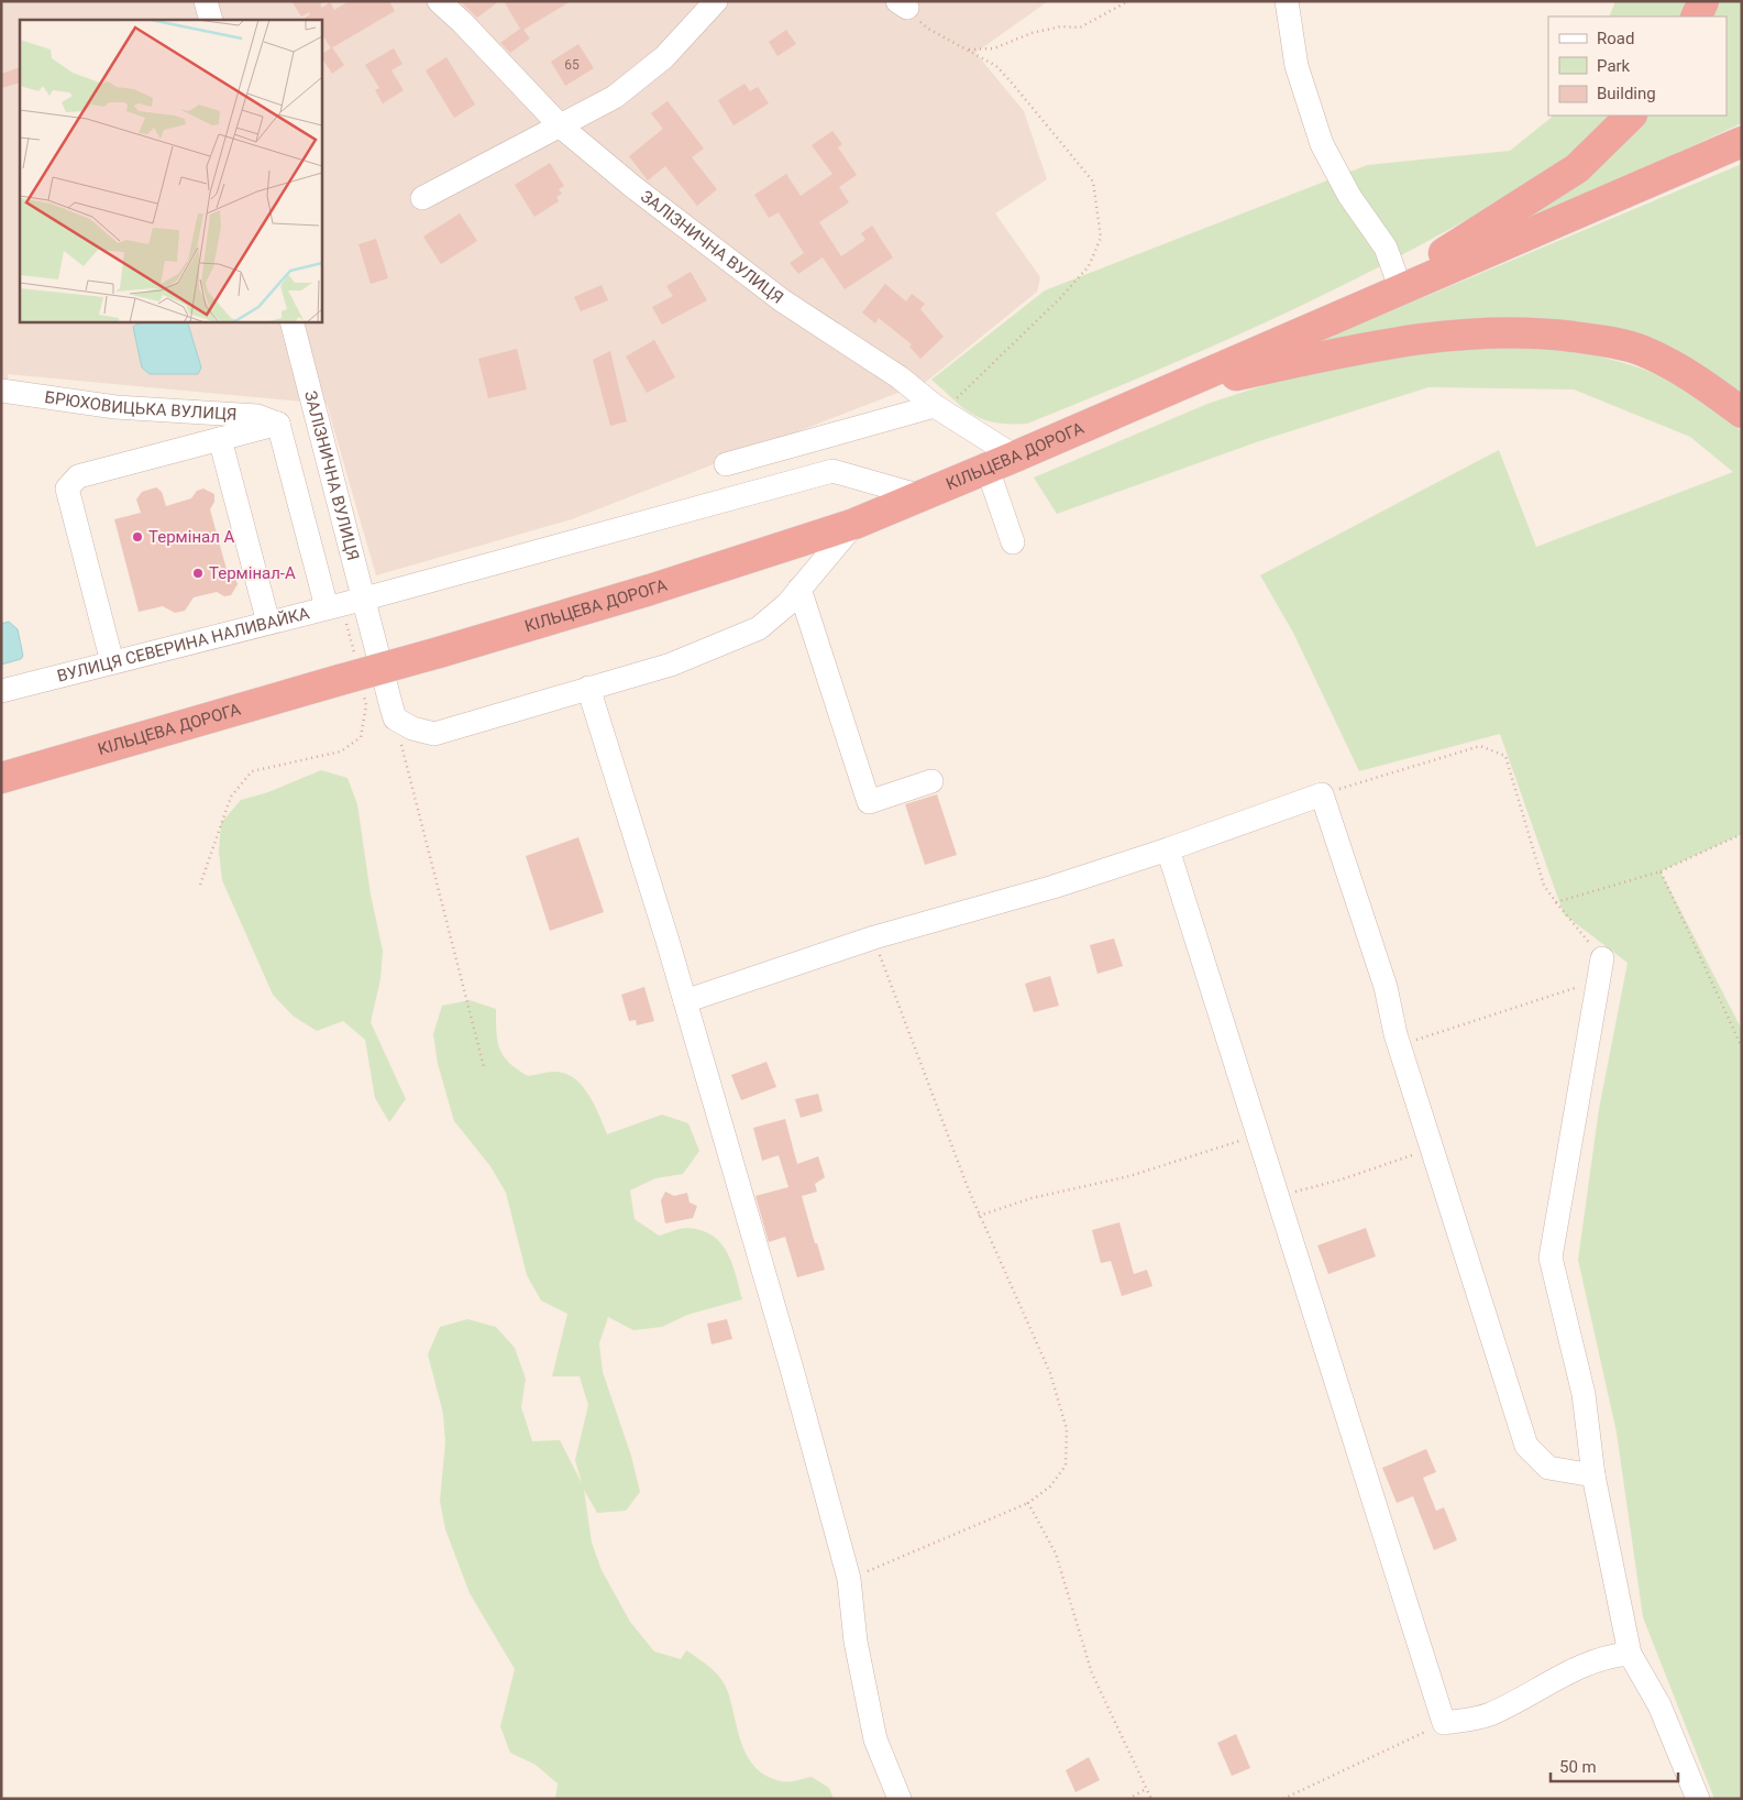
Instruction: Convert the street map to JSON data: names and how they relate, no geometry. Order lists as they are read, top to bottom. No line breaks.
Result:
{"streets":{"highway":["КІЛЬЦЕВА ДОРОГА"],"street":["ЗАЛІЗНИЧНА ВУЛИЦЯ","БРЮХОВИЦЬКА ВУЛИЦЯ","ВУЛИЦЯ СЕВЕРИНА НАЛИВАЙКА"]},"crossings":[["ЗАЛІЗНИЧНА ВУЛИЦЯ","КІЛЬЦЕВА ДОРОГА"],["ЗАЛІЗНИЧНА ВУЛИЦЯ","ВУЛИЦЯ СЕВЕРИНА НАЛИВАЙКА"],["КІЛЬЦЕВА ДОРОГА","ВУЛИЦЯ СЕВЕРИНА НАЛИВАЙКА"]],"places":["Термінал А","Термінал-А"],"house_numbers":["65"],"legend":["Road","Park","Building"],"scale_bar":"50 m"}
